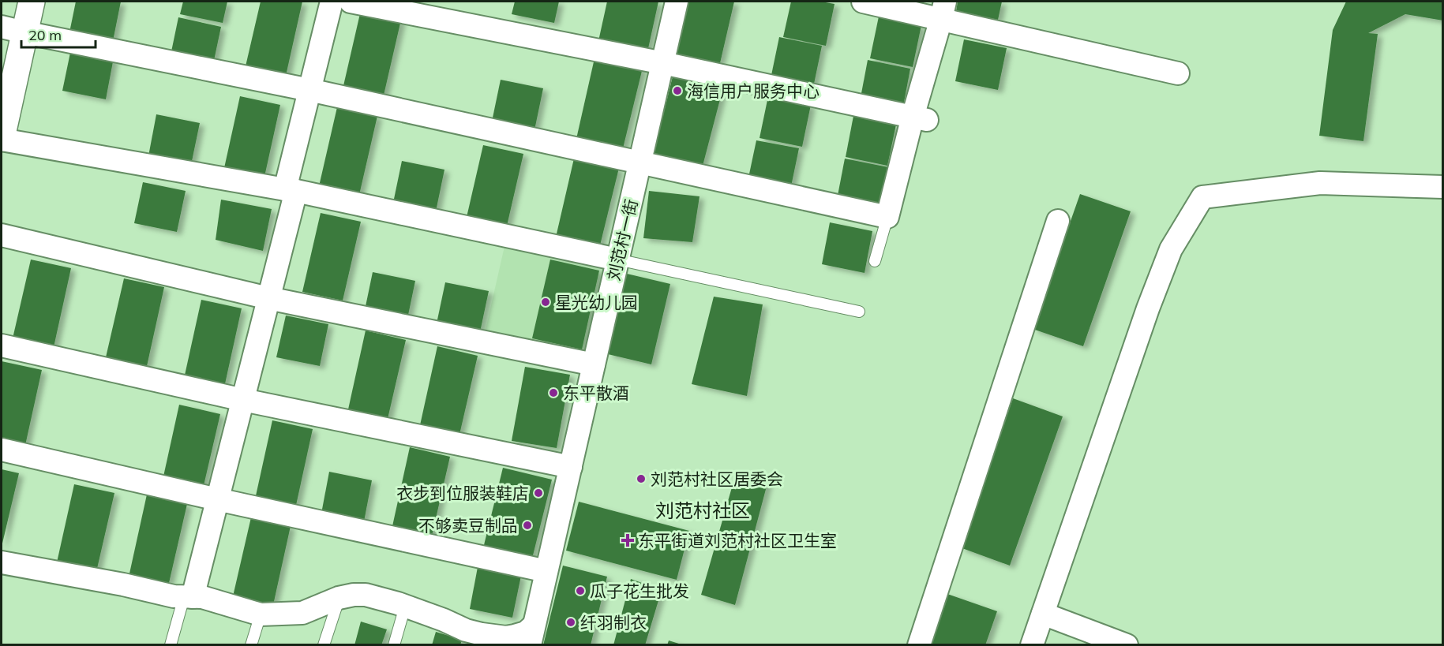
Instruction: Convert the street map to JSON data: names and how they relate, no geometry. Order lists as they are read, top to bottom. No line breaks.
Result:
{"streets":{"street":["刘范村一街"]},"districts":["刘范村社区"],"places":{"other":["海信用户服务中心","星光幼儿园","东平散酒","刘范村社区居委会","衣步到位服装鞋店","不够卖豆制品","瓜子花生批发","纤羽制衣"],"health":["东平街道刘范村社区卫生室"]},"scale_bar":"20 m"}
